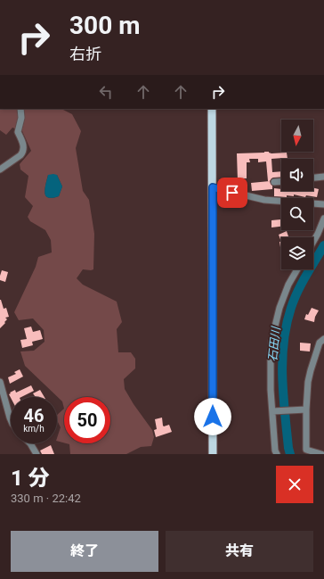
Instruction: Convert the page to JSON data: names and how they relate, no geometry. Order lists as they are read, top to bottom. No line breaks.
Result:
{"water":["石田川"],"north":"bottom","page":{"turn":["300 m","右折"],"speed":"46 km/h","limit":"50","heading":["1 分","330 m · 22:42"],"buttons":["終了","共有"]}}
